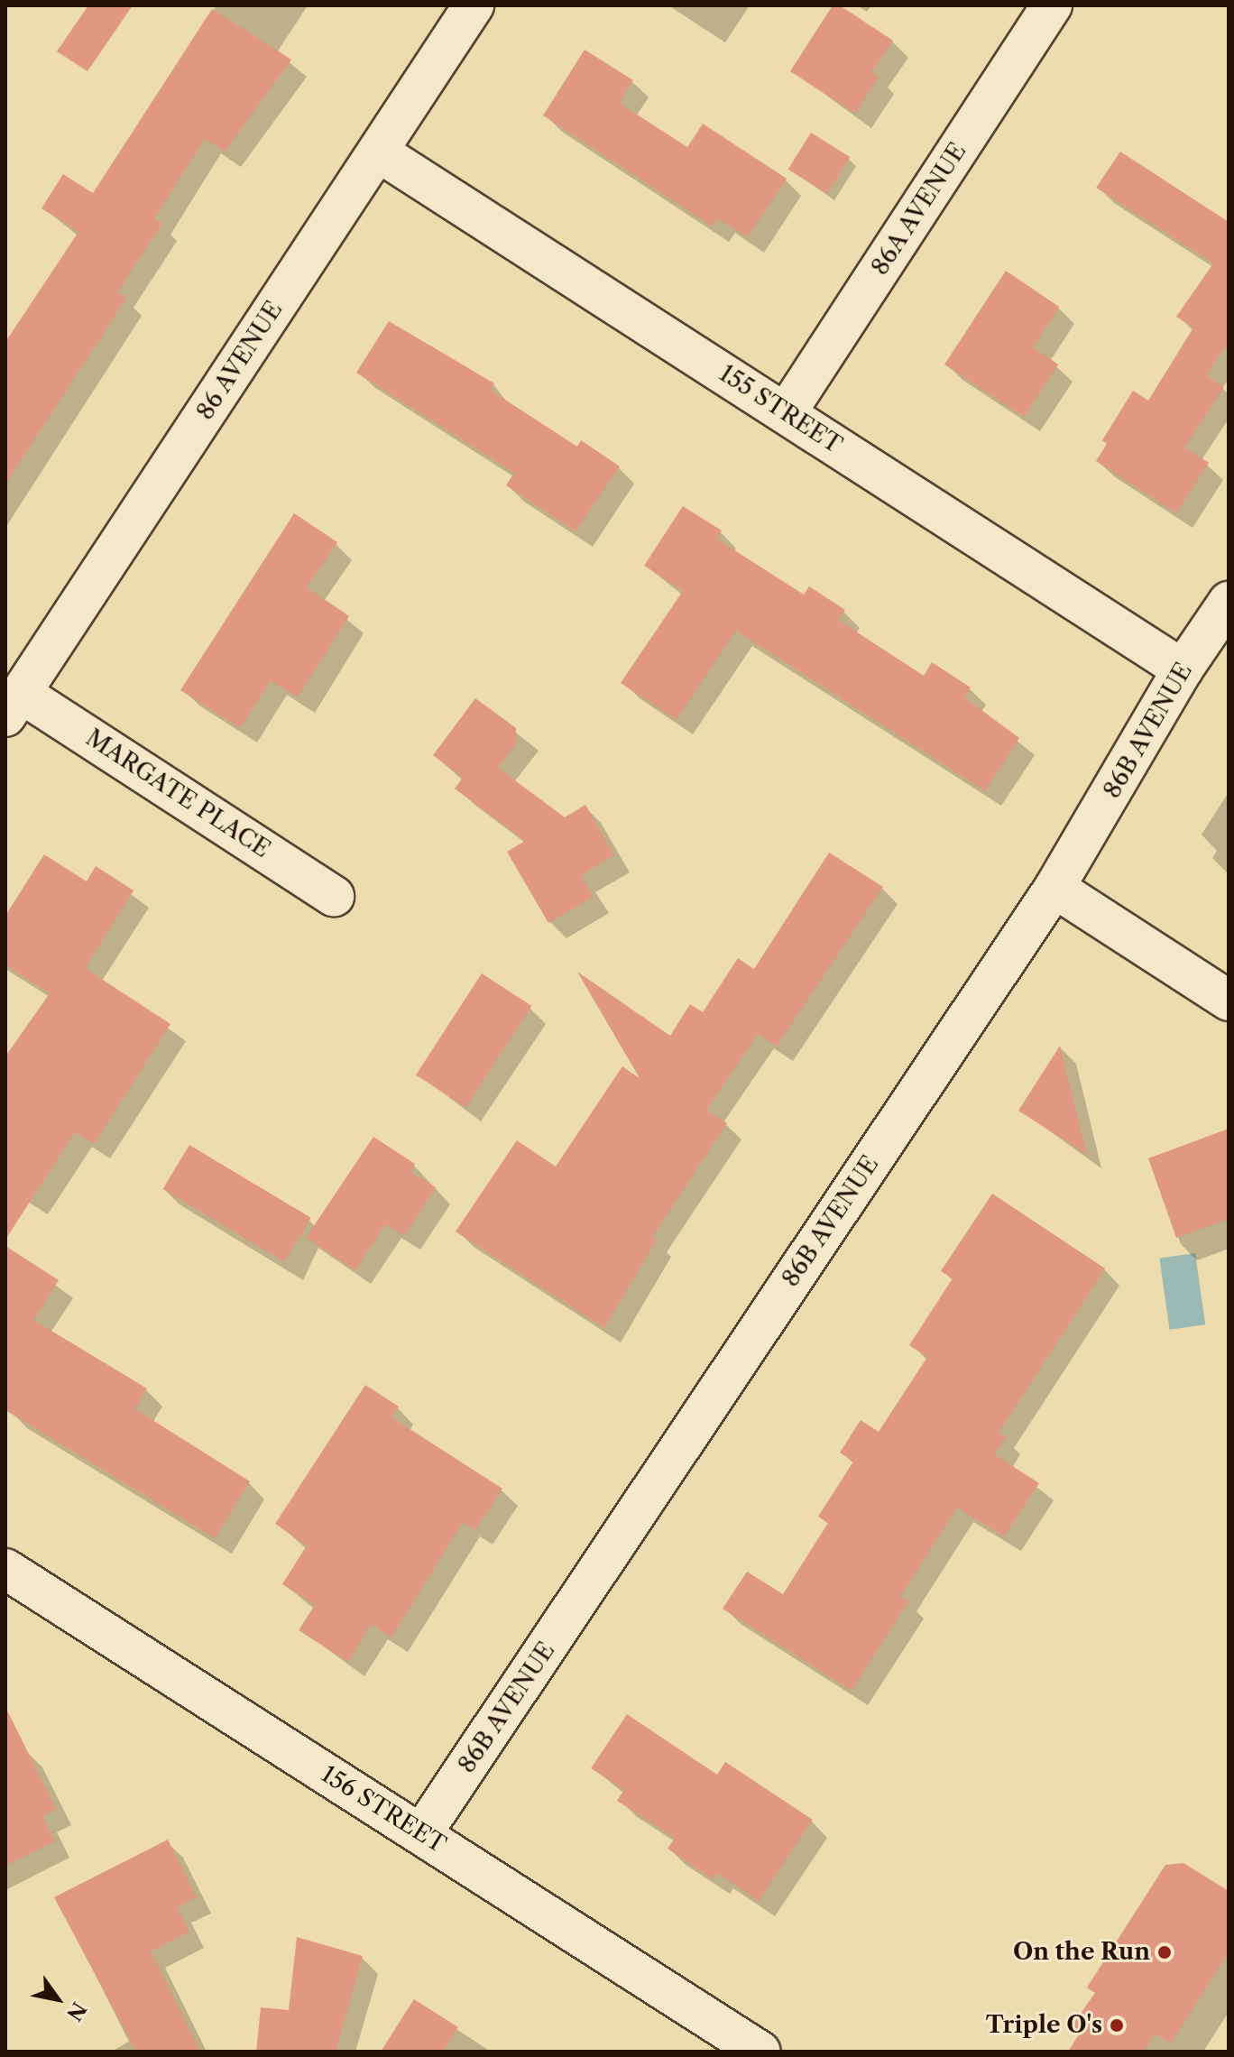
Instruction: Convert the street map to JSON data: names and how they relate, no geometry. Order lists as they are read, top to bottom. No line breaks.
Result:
{"streets":{"street":["86A AVENUE","86 AVENUE","155 STREET","86B AVENUE","MARGATE PLACE","156 STREET"]},"crossings":[["86A AVENUE","155 STREET"],["86 AVENUE","155 STREET"],["86 AVENUE","MARGATE PLACE"],["155 STREET","86B AVENUE"],["86B AVENUE","156 STREET"]],"places":["On the Run","Triple O's"],"north":"bottom right"}
